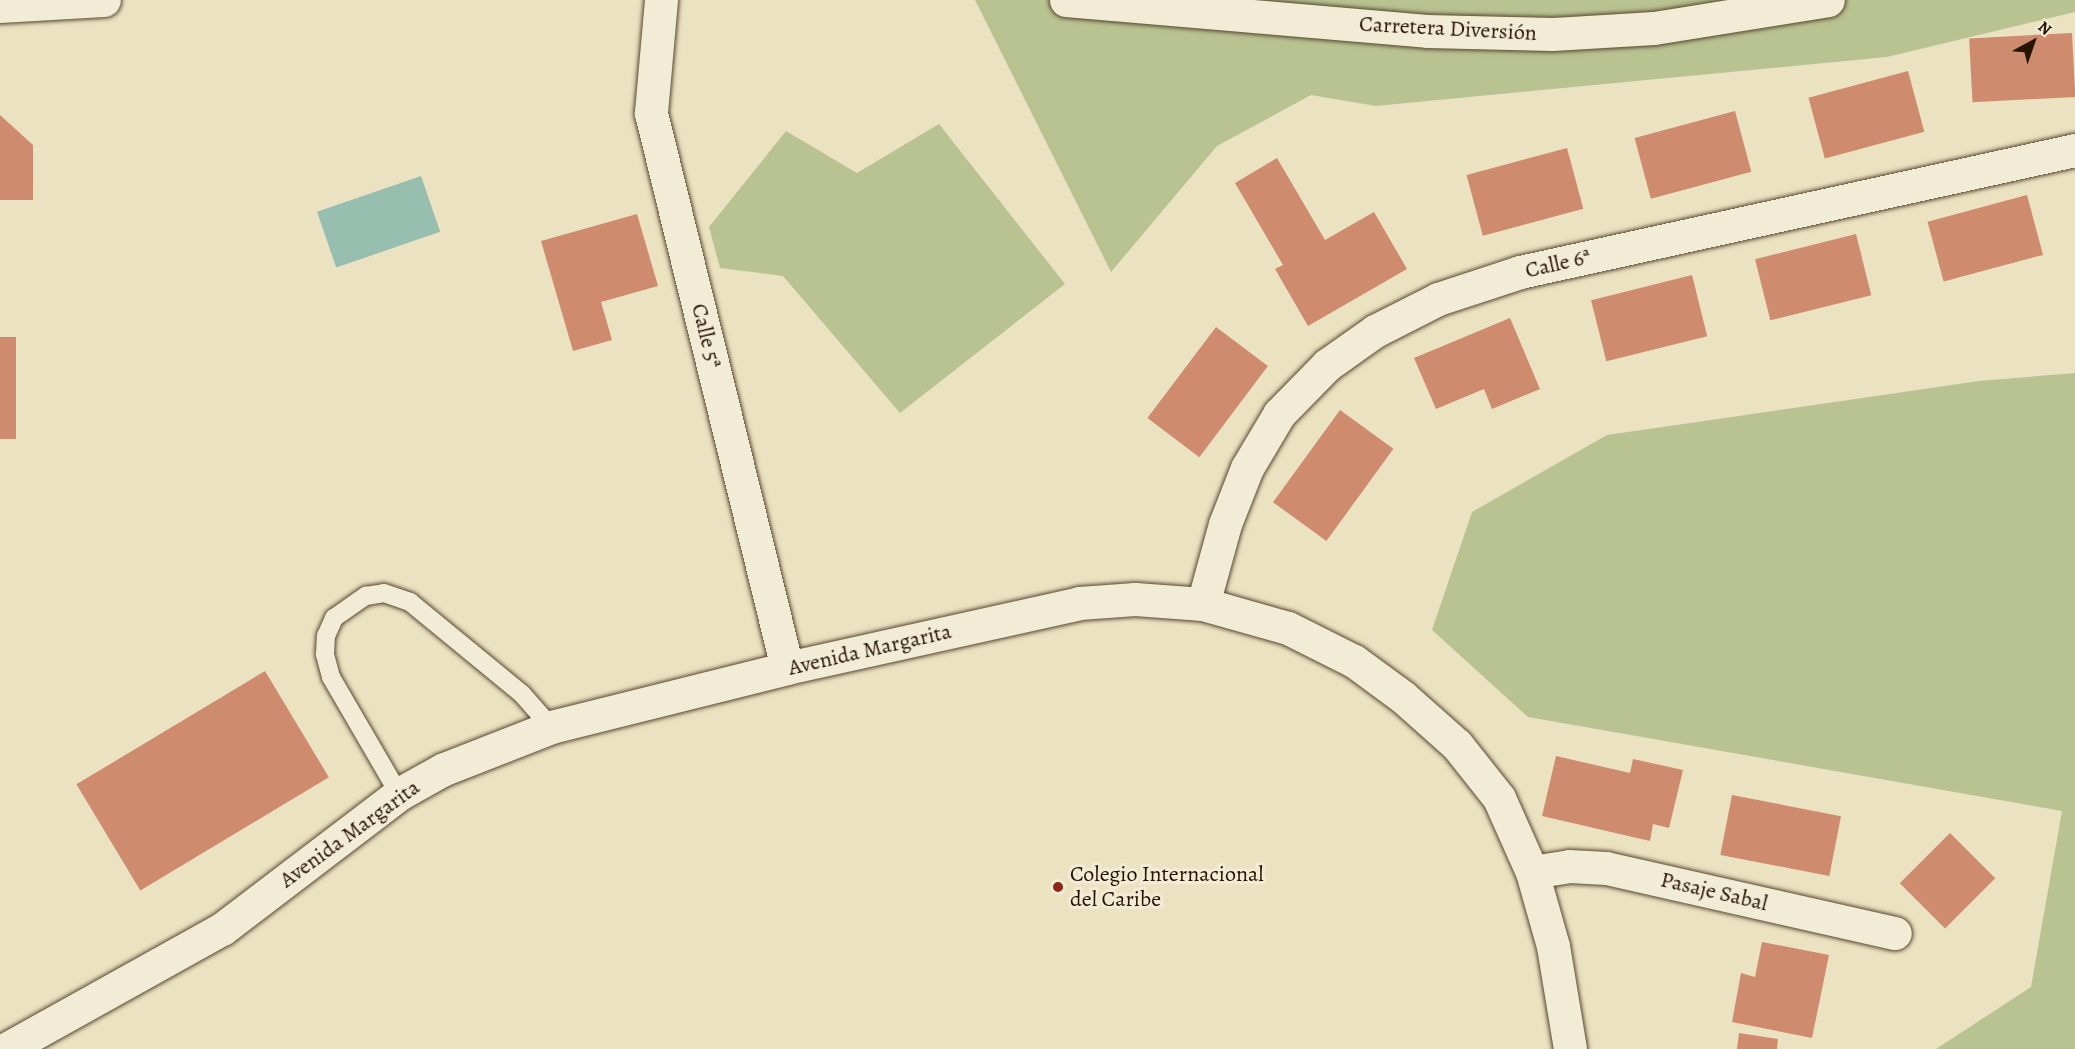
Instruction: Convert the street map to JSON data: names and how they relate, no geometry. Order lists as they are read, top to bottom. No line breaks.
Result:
{"streets":{"street":["Carretera Diversión","Calle 6ª","Calle 5ª","Avenida Margarita","Pasaje Sabal"]},"crossings":[["Calle 6ª","Avenida Margarita"],["Calle 5ª","Avenida Margarita"],["Avenida Margarita","Pasaje Sabal"]],"places":["Colegio Internacional del Caribe"],"north":"top right"}
